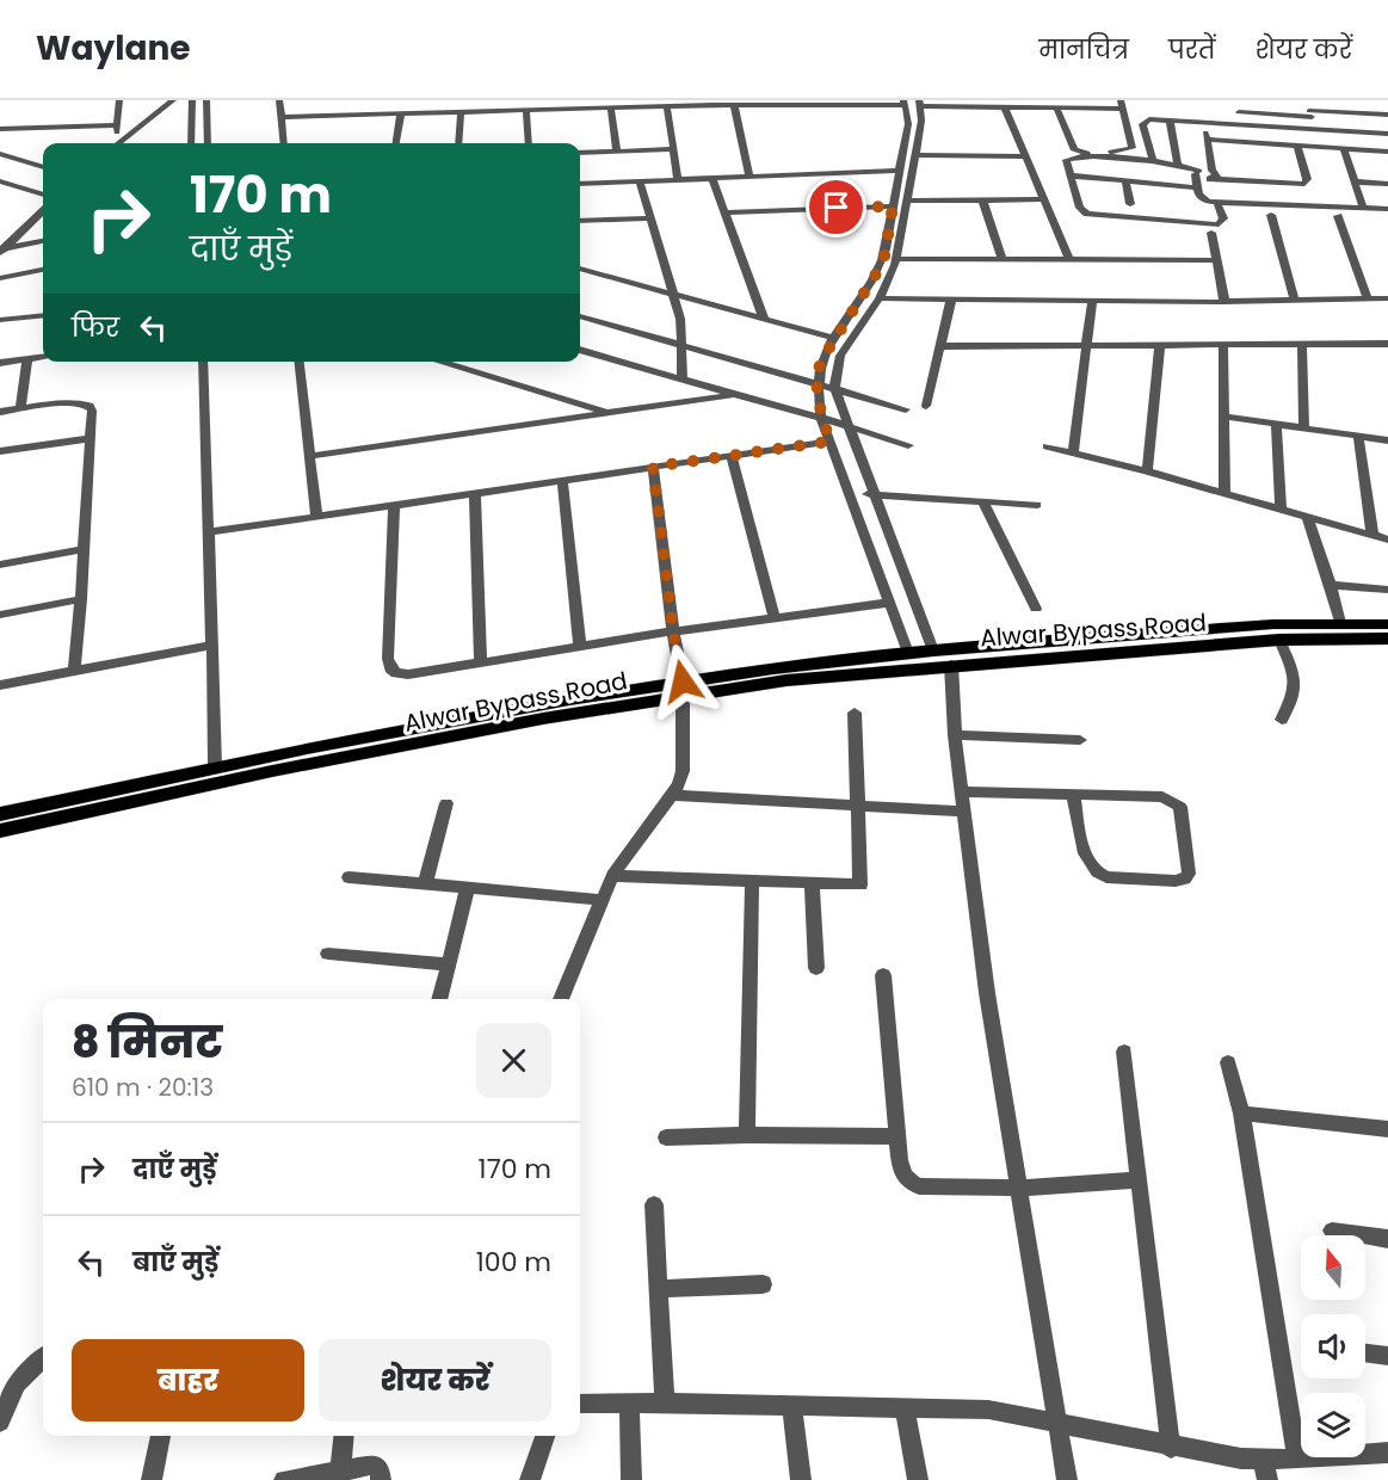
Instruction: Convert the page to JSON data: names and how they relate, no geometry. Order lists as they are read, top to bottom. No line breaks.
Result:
{"streets":{"main road":["Alwar Bypass Road"]},"north":"top","page":{"header":"Waylane","nav":["मानचित्र","परतें","शेयर करें"],"turn":["170 m","दाएँ मुड़ें"],"then":"फिर","heading":["8 मिनट","610 m · 20:13"],"list":[{"name":"दाएँ मुड़ें","value":"170 m"},{"name":"बाएँ मुड़ें","value":"100 m"}],"buttons":["बाहर","शेयर करें"]}}
